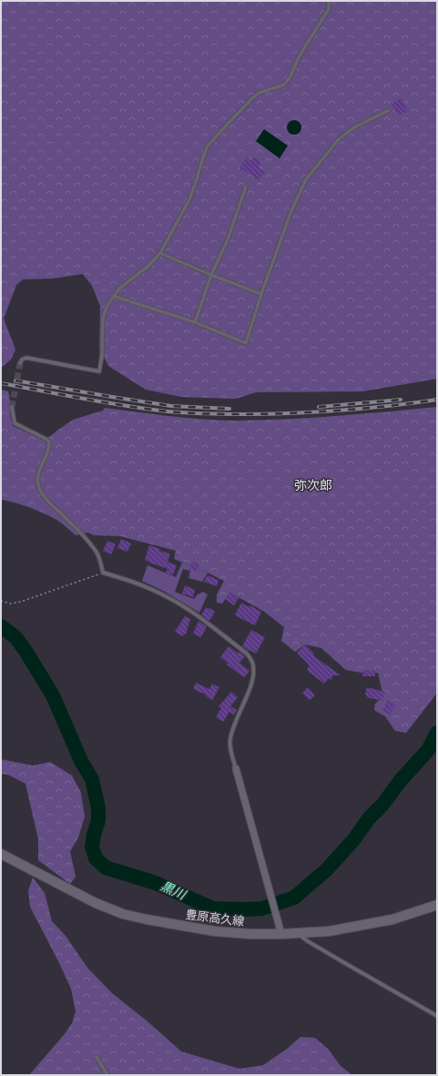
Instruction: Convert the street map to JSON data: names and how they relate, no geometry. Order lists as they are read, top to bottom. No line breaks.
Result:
{"streets":{"main road":["豊原高久線"]},"districts":["弥次郎"],"water":["黒川"]}
